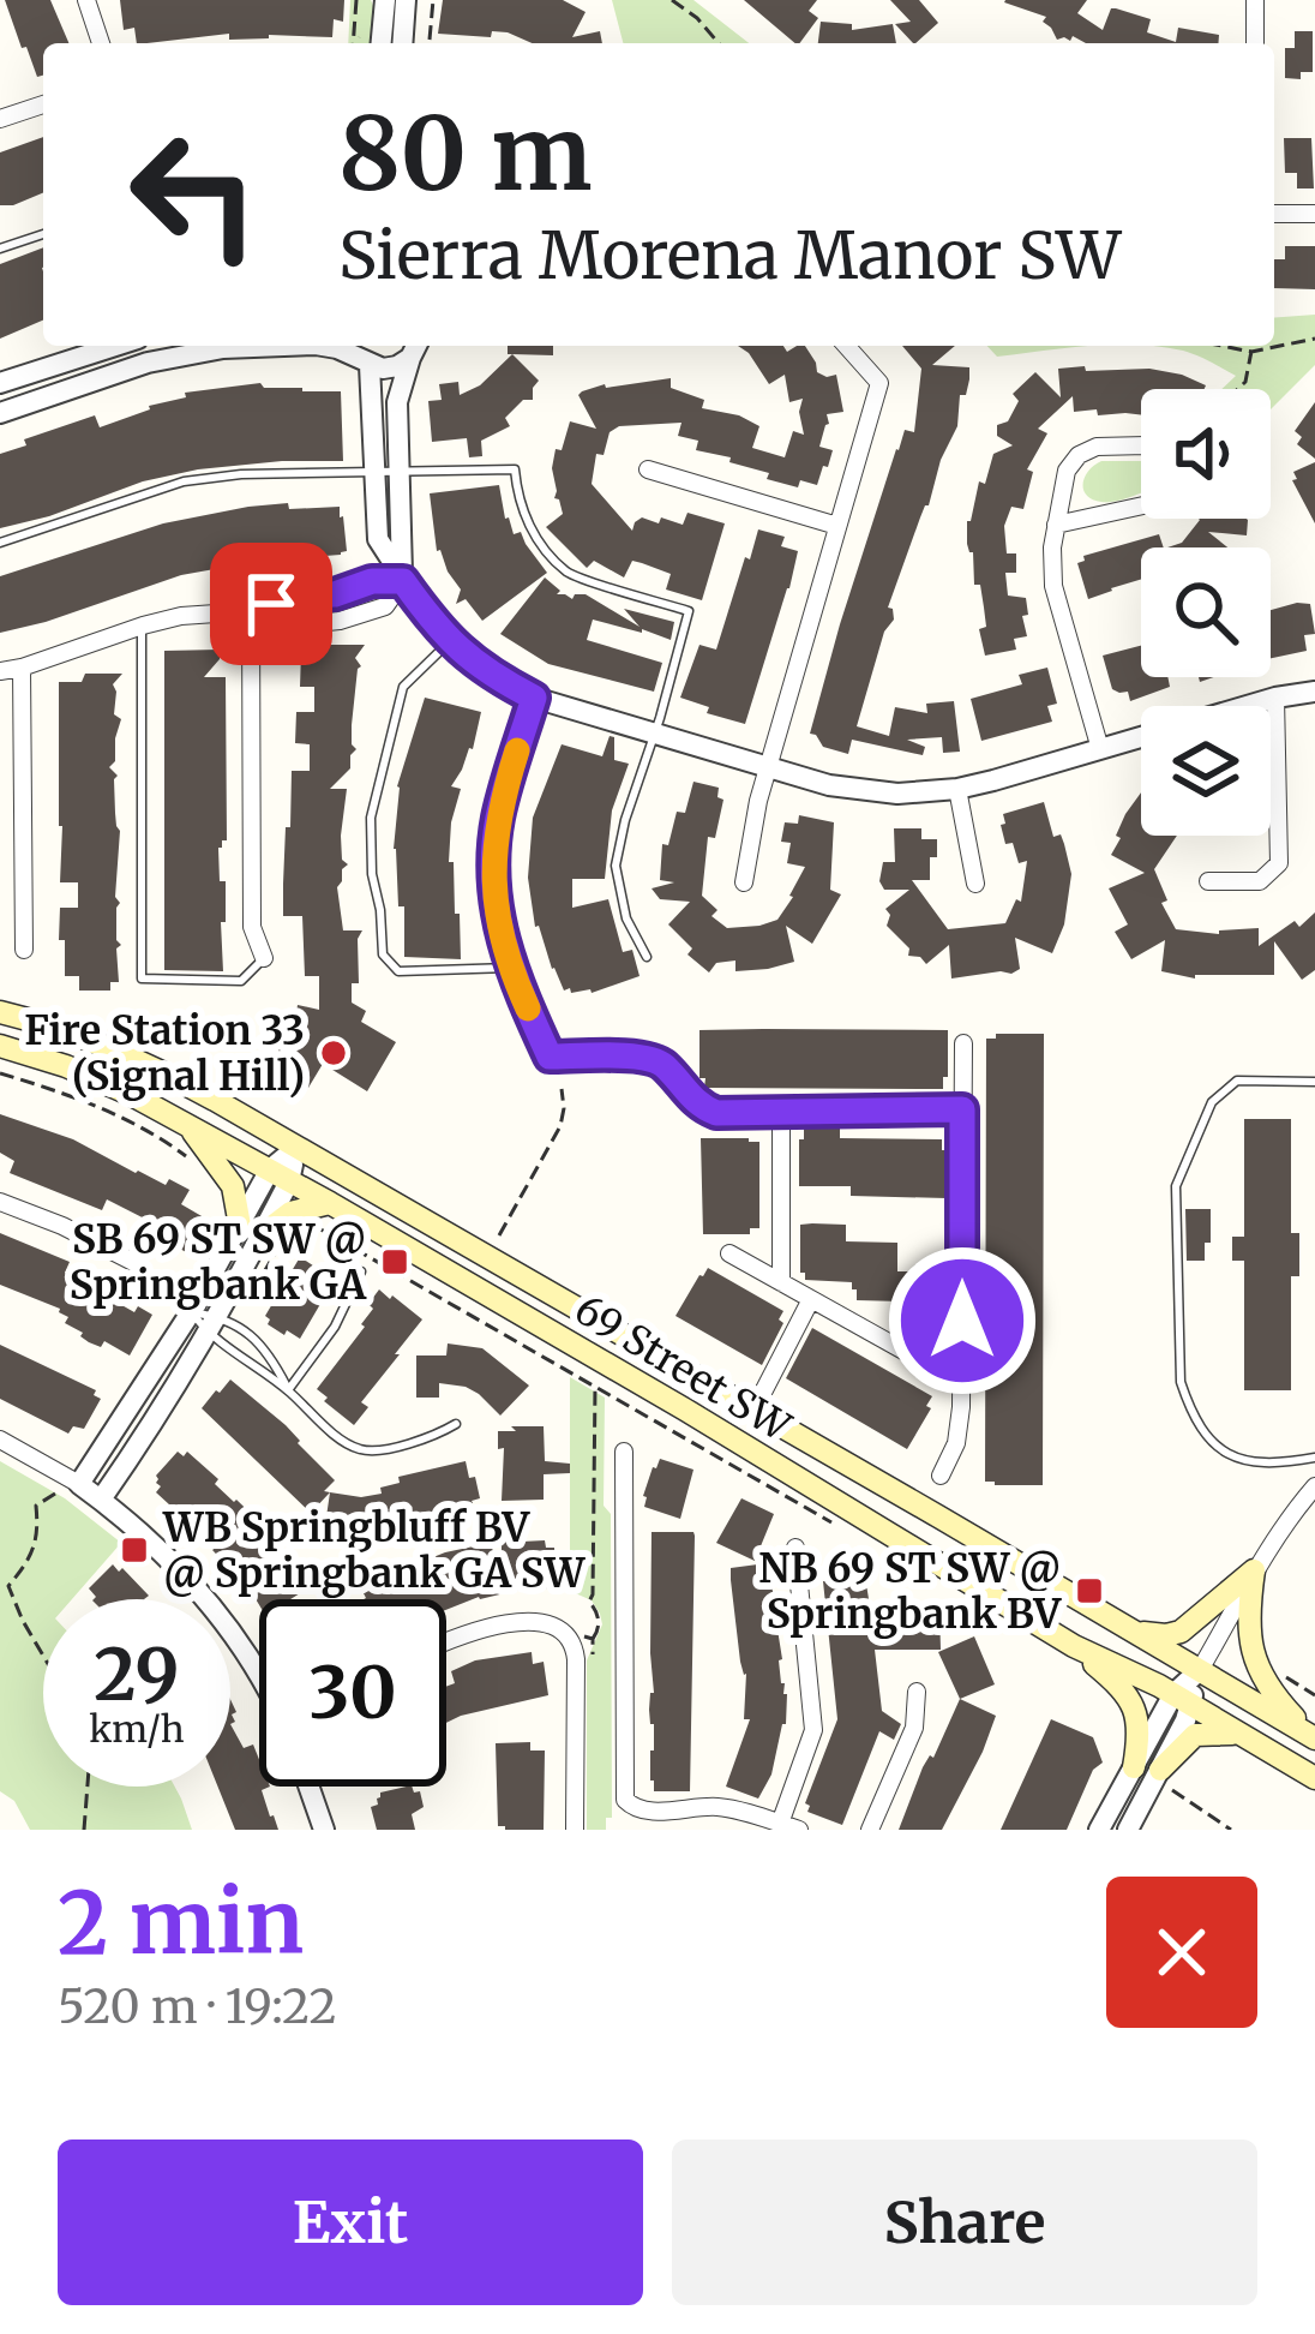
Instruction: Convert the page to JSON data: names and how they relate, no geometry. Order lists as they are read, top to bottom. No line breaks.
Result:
{"streets":{"main road":["69 Street SW"]},"places":{"other":["Fire Station 33 (Signal Hill)"],"transit":["SB 69 ST SW @ Springbank GA","WB Springbluff BV @ Springbank GA SW","NB 69 ST SW @ Springbank BV"]},"page":{"turn":["80 m","Sierra Morena Manor SW"],"speed":"29 km/h","limit":"30","heading":["2 min","520 m · 19:22"],"buttons":["Exit","Share"]}}
